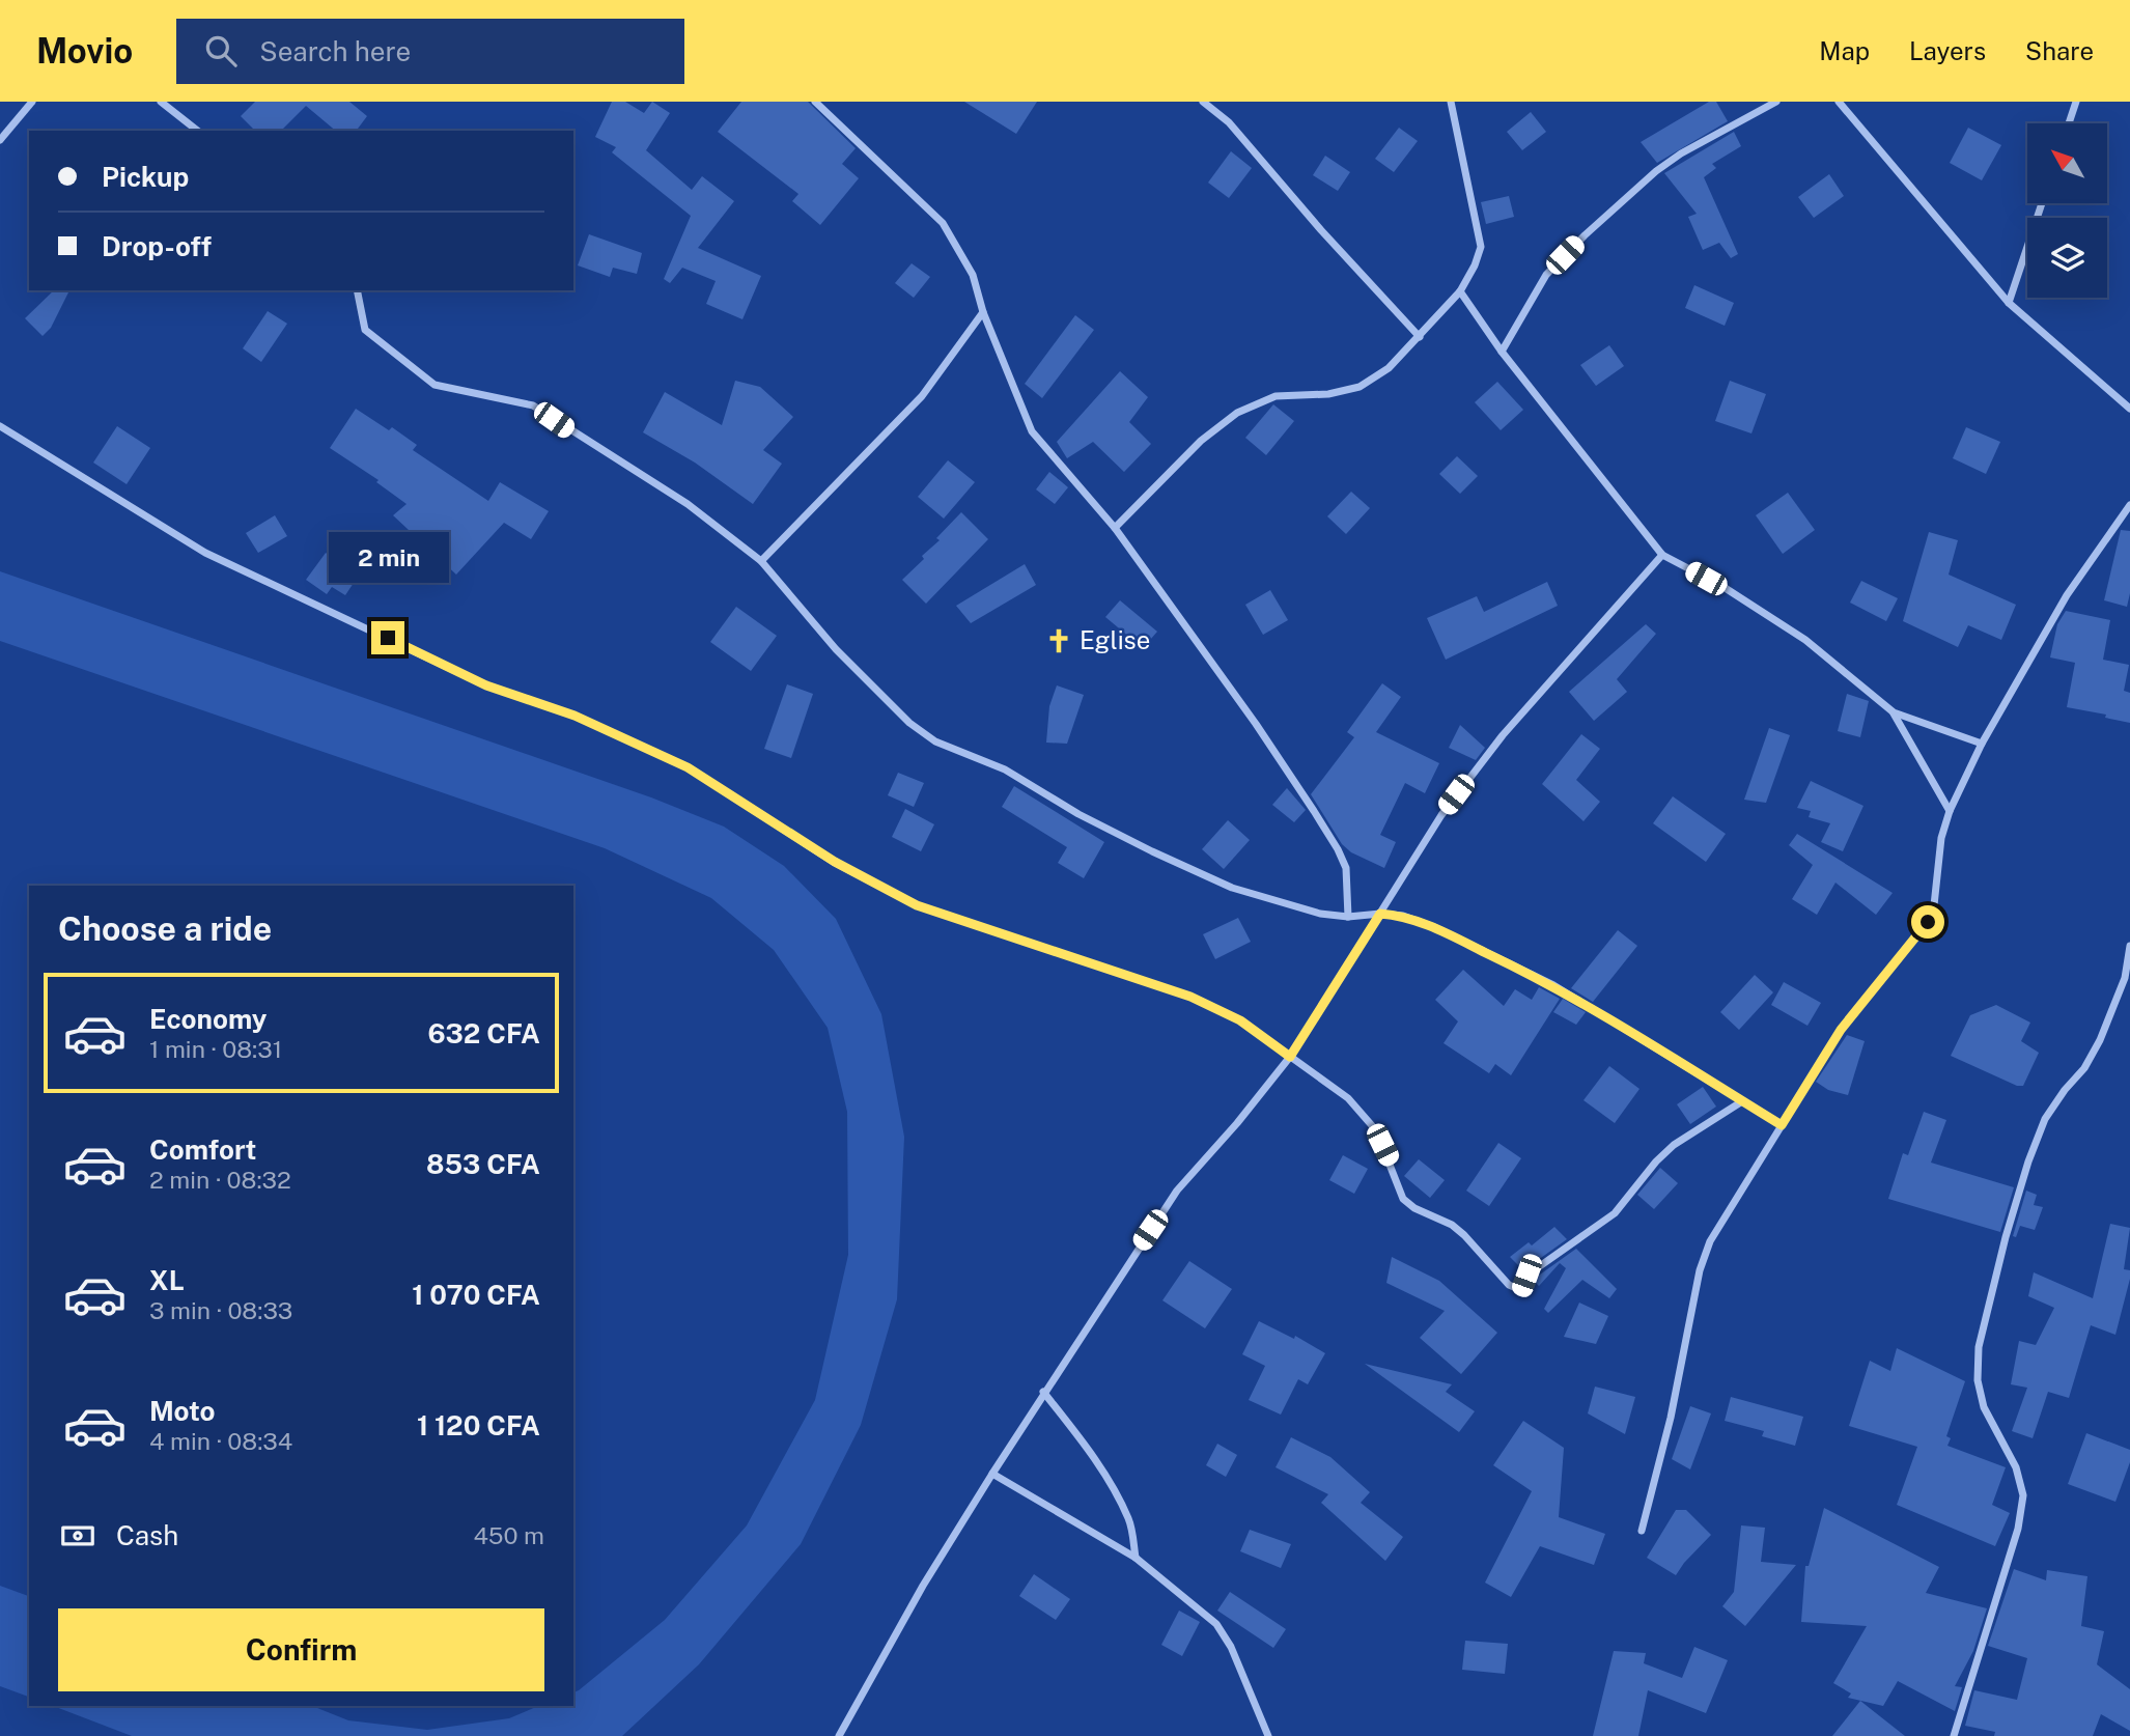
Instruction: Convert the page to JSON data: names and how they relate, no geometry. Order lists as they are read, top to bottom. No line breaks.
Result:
{"places":{"church":["Eglise"]},"north":"top left","page":{"header":"Movio","search":"Search here","nav":["Map","Layers","Share"],"banner":["Pickup","Drop-off"],"bubble":"2 min","heading":"Choose a ride","list":[{"name":"Economy","note":"1 min · 08:31","value":"632 CFA"},{"name":"Comfort","note":"2 min · 08:32","value":"853 CFA"},{"name":"XL","note":"3 min · 08:33","value":"1 070 CFA"},{"name":"Moto","note":"4 min · 08:34","value":"1 120 CFA"}],"pay":["Cash","450 m"],"buttons":"Confirm"}}
